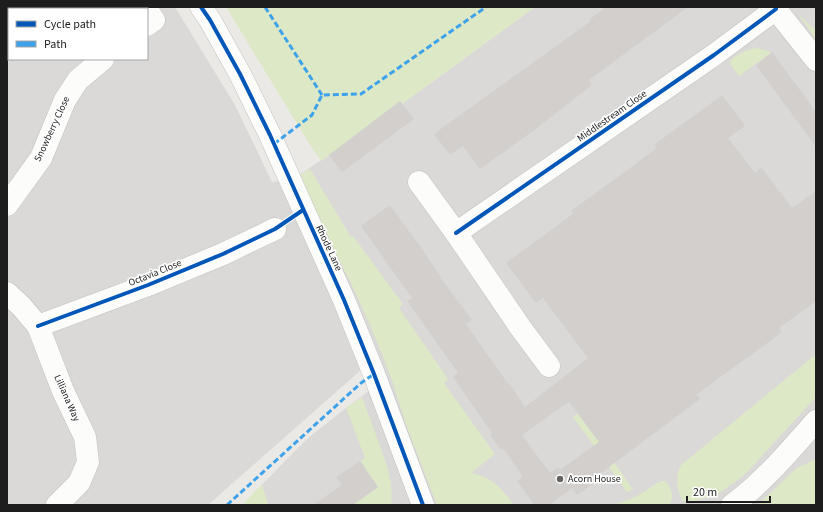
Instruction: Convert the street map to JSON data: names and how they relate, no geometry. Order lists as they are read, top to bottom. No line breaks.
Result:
{"streets":{"street":["Middlestream Close","Snowberry Close","Rhode Lane","Octavia Close","Lilliana Way"]},"crossings":[["Octavia Close","Lilliana Way"]],"places":["Acorn House"],"legend":["Cycle path","Path"],"scale_bar":"20 m"}
